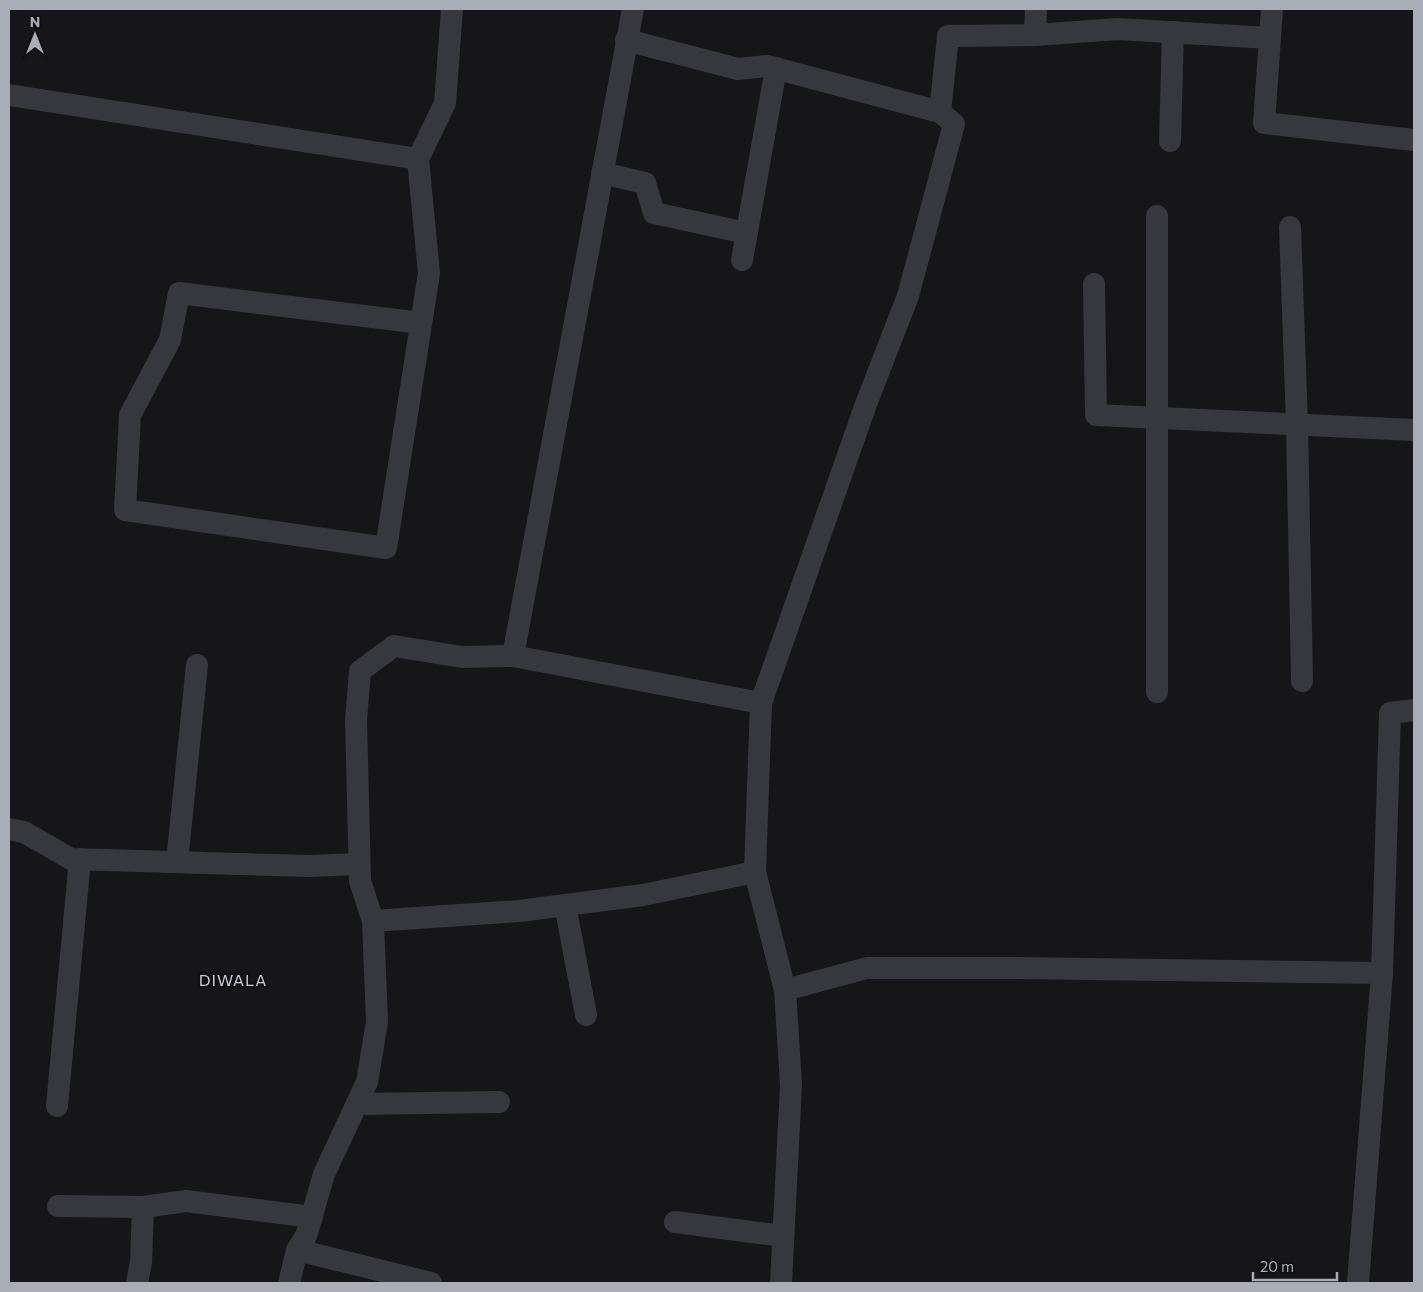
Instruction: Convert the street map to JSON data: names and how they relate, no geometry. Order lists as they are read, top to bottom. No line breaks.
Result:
{"districts":["DIWALA"],"scale_bar":"20 m","north":"top"}
